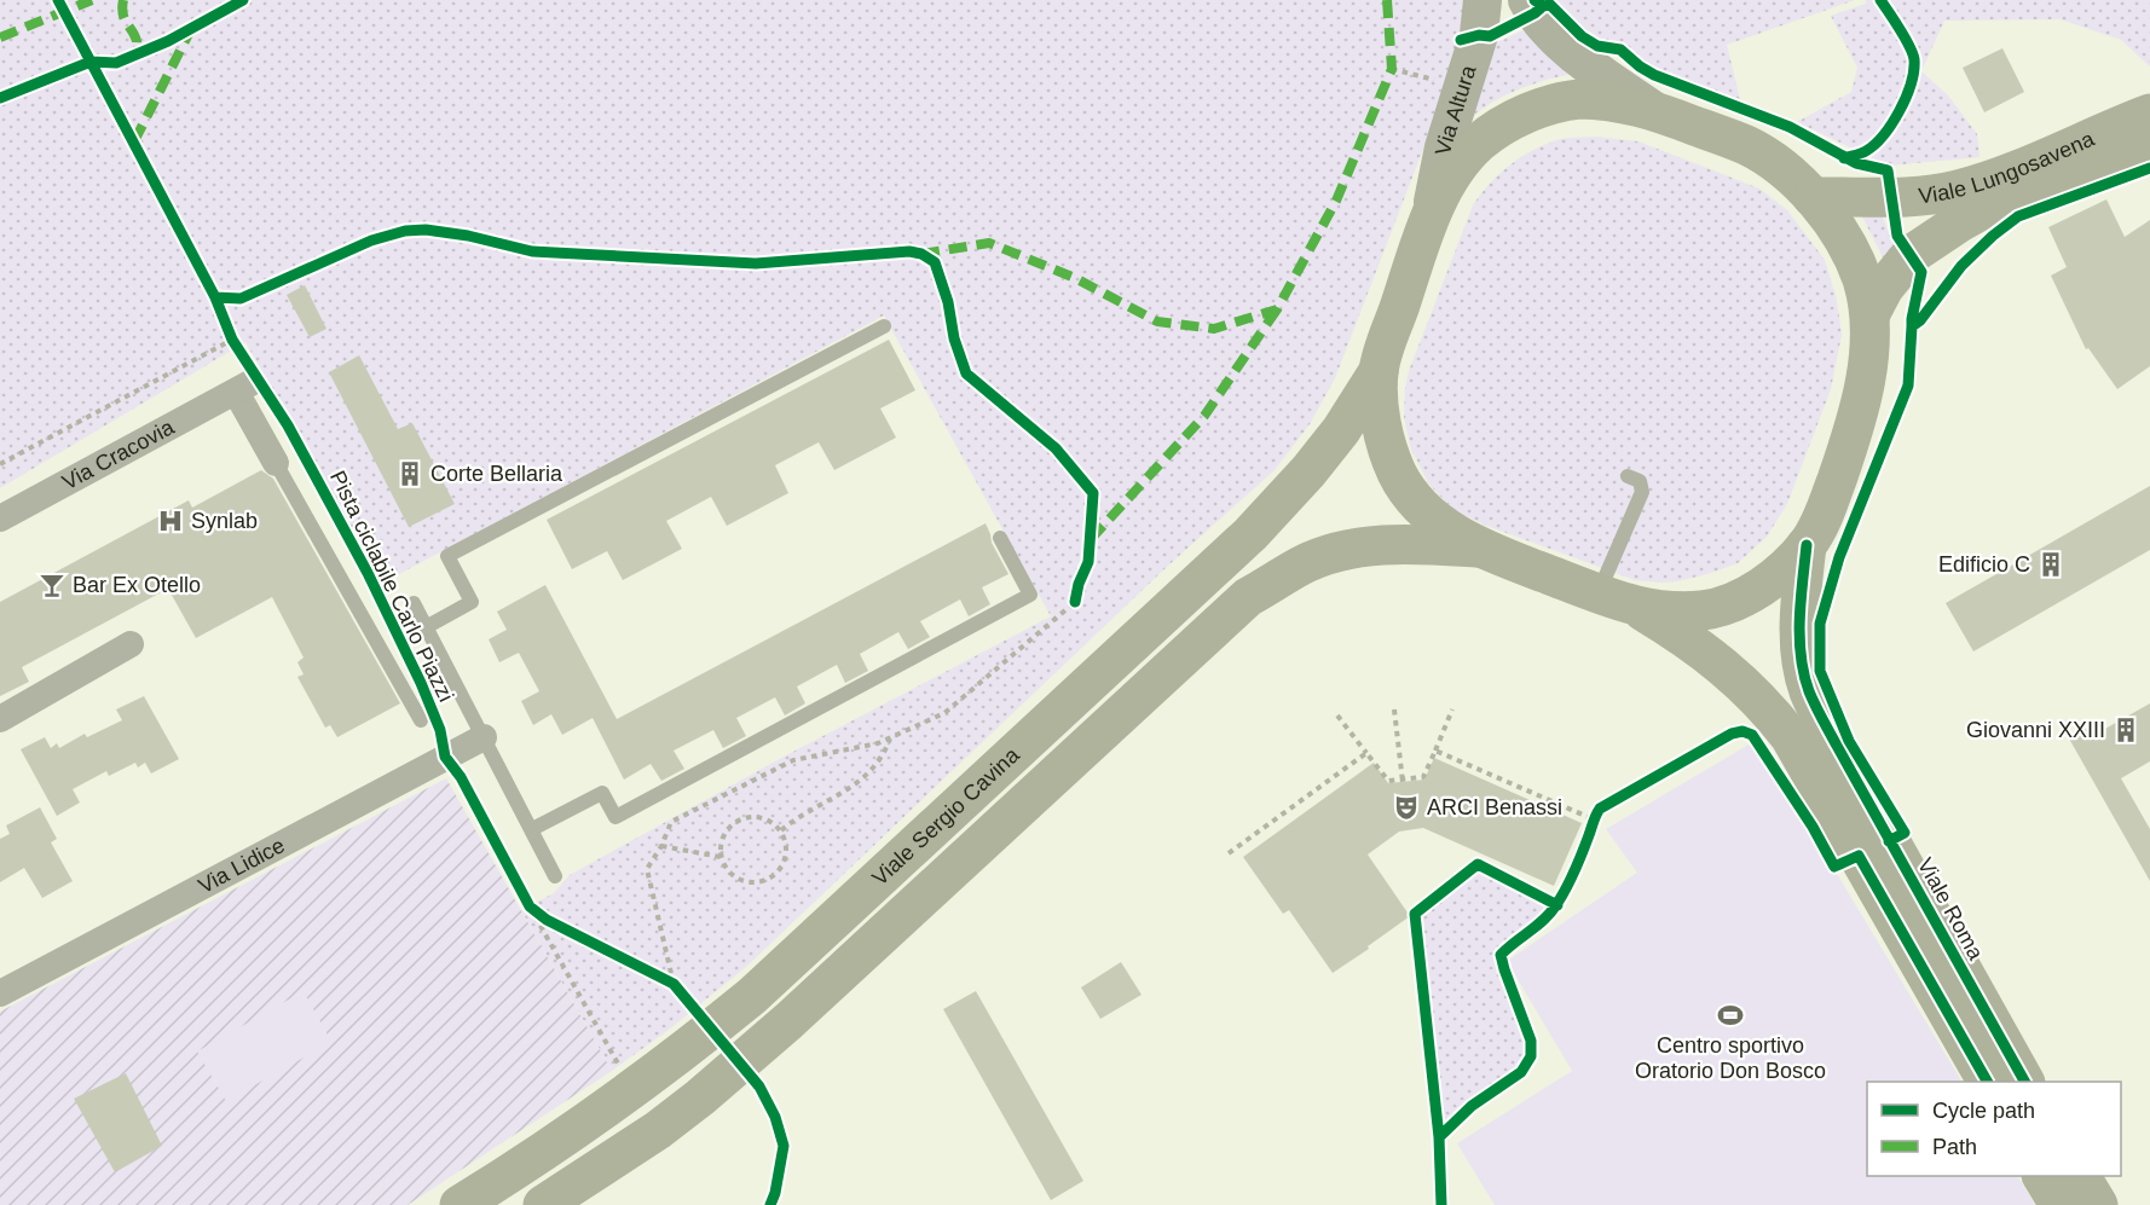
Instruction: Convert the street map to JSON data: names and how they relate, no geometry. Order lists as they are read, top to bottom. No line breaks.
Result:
{"streets":{"main road":["Viale Lungosavena","Viale Sergio Cavina","Viale Roma"],"street":["Via Altura","Via Cracovia","Via Lidice"],"cycle path":["Pista ciclabile Carlo Piazzi"]},"places":{"building":["Corte Bellaria","Edificio C","Giovanni XXIII"],"hospital":["Synlab"],"bar":["Bar Ex Otello"],"theatre":["ARCI Benassi"],"sports":["Centro sportivo Oratorio Don Bosco"]},"legend":["Cycle path","Path"]}
